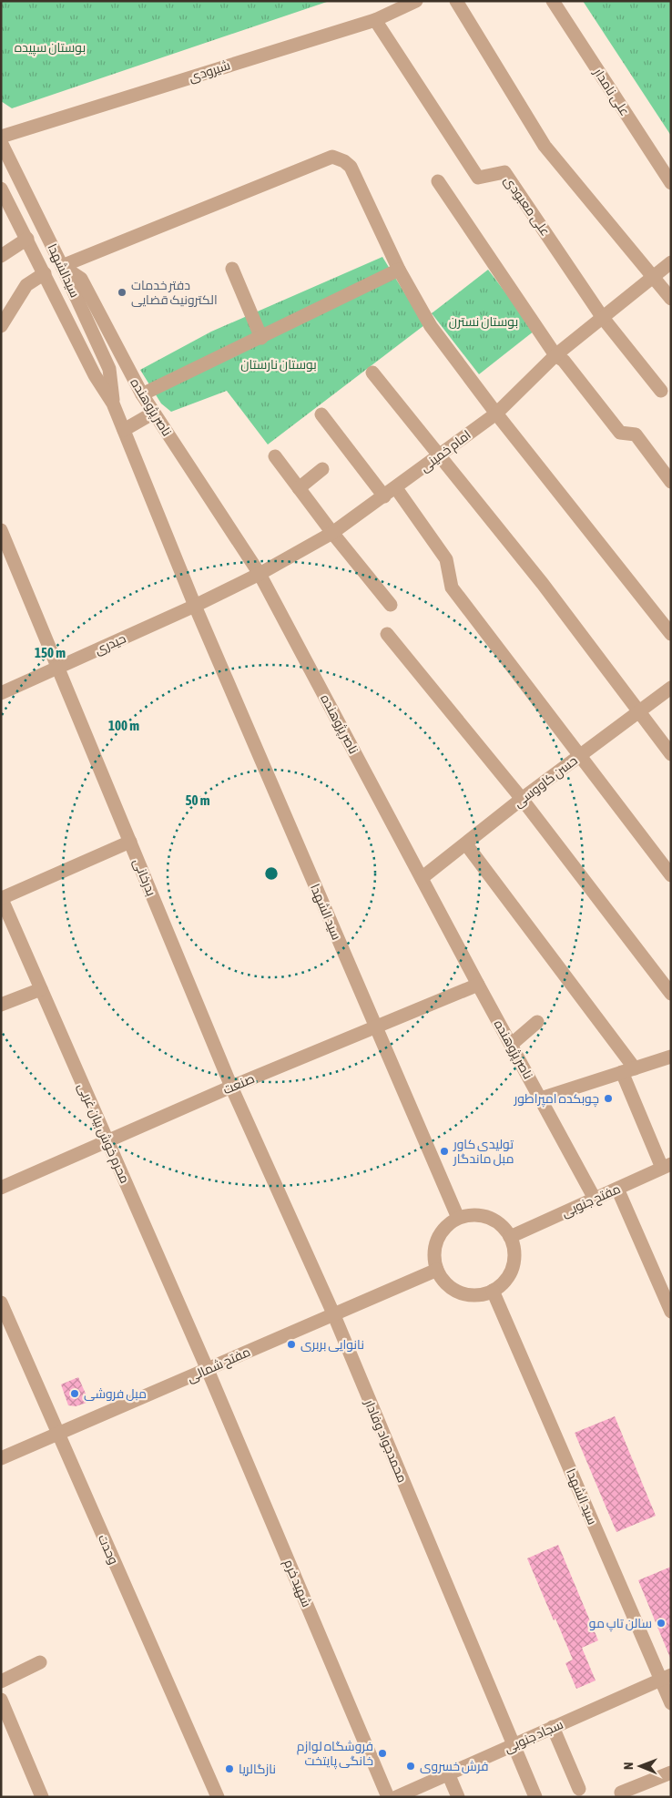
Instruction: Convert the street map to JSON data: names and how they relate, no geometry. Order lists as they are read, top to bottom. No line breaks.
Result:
{"streets":{"street":["شیرودی","علی نامدار","علی معبودی","سیدالشهدا","ناصر پژوهنده","امام خمینی","حیدری","حسن کاووسی","بدرخانی","سید الشهدا","صنعت","محرم خوش بیان غربی","مفتح جنوبی","مفتح شمالی","محمدجواد وفادار","وحدت","شهید خرم","سجاد جنوبی"]},"crossings":[["شیرودی","علی معبودی"],["علی معبودی","امام خمینی"],["سیدالشهدا","ناصر پژوهنده"],["سیدالشهدا","امام خمینی"],["سیدالشهدا","حیدری"],["سیدالشهدا","سید الشهدا"],["ناصر پژوهنده","امام خمینی"],["ناصر پژوهنده","حسن کاووسی"],["ناصر پژوهنده","صنعت"],["ناصر پژوهنده","مفتح جنوبی"],["امام خمینی","حیدری"],["امام خمینی","سید الشهدا"],["حیدری","بدرخانی"],["حیدری","سید الشهدا"],["بدرخانی","صنعت"],["بدرخانی","محمدجواد وفادار"],["سید الشهدا","صنعت"],["سید الشهدا","مفتح جنوبی"],["سید الشهدا","مفتح شمالی"],["سید الشهدا","سجاد جنوبی"],["صنعت","محرم خوش بیان غربی"],["صنعت","محمدجواد وفادار"],["محرم خوش بیان غربی","مفتح شمالی"],["محرم خوش بیان غربی","شهید خرم"],["مفتح جنوبی","مفتح شمالی"],["مفتح شمالی","محمدجواد وفادار"],["مفتح شمالی","وحدت"],["مفتح شمالی","شهید خرم"],["محمدجواد وفادار","سجاد جنوبی"]],"parks":["بوستان سپیده","بوستان نسترن","بوستان نارستان"],"places":["دفتر خدمات الکترونیک قضایی","چوبکده امپراطور","تولیدی کاور مبل ماندگار","نانوایی بربری","مبل فروشی","سالن تاپ مو","فروشگاه لوازم خانگی پایتخت","فرش خسروى","نازگالریا"],"north":"left","rings":["150 m","100 m","50 m"]}
